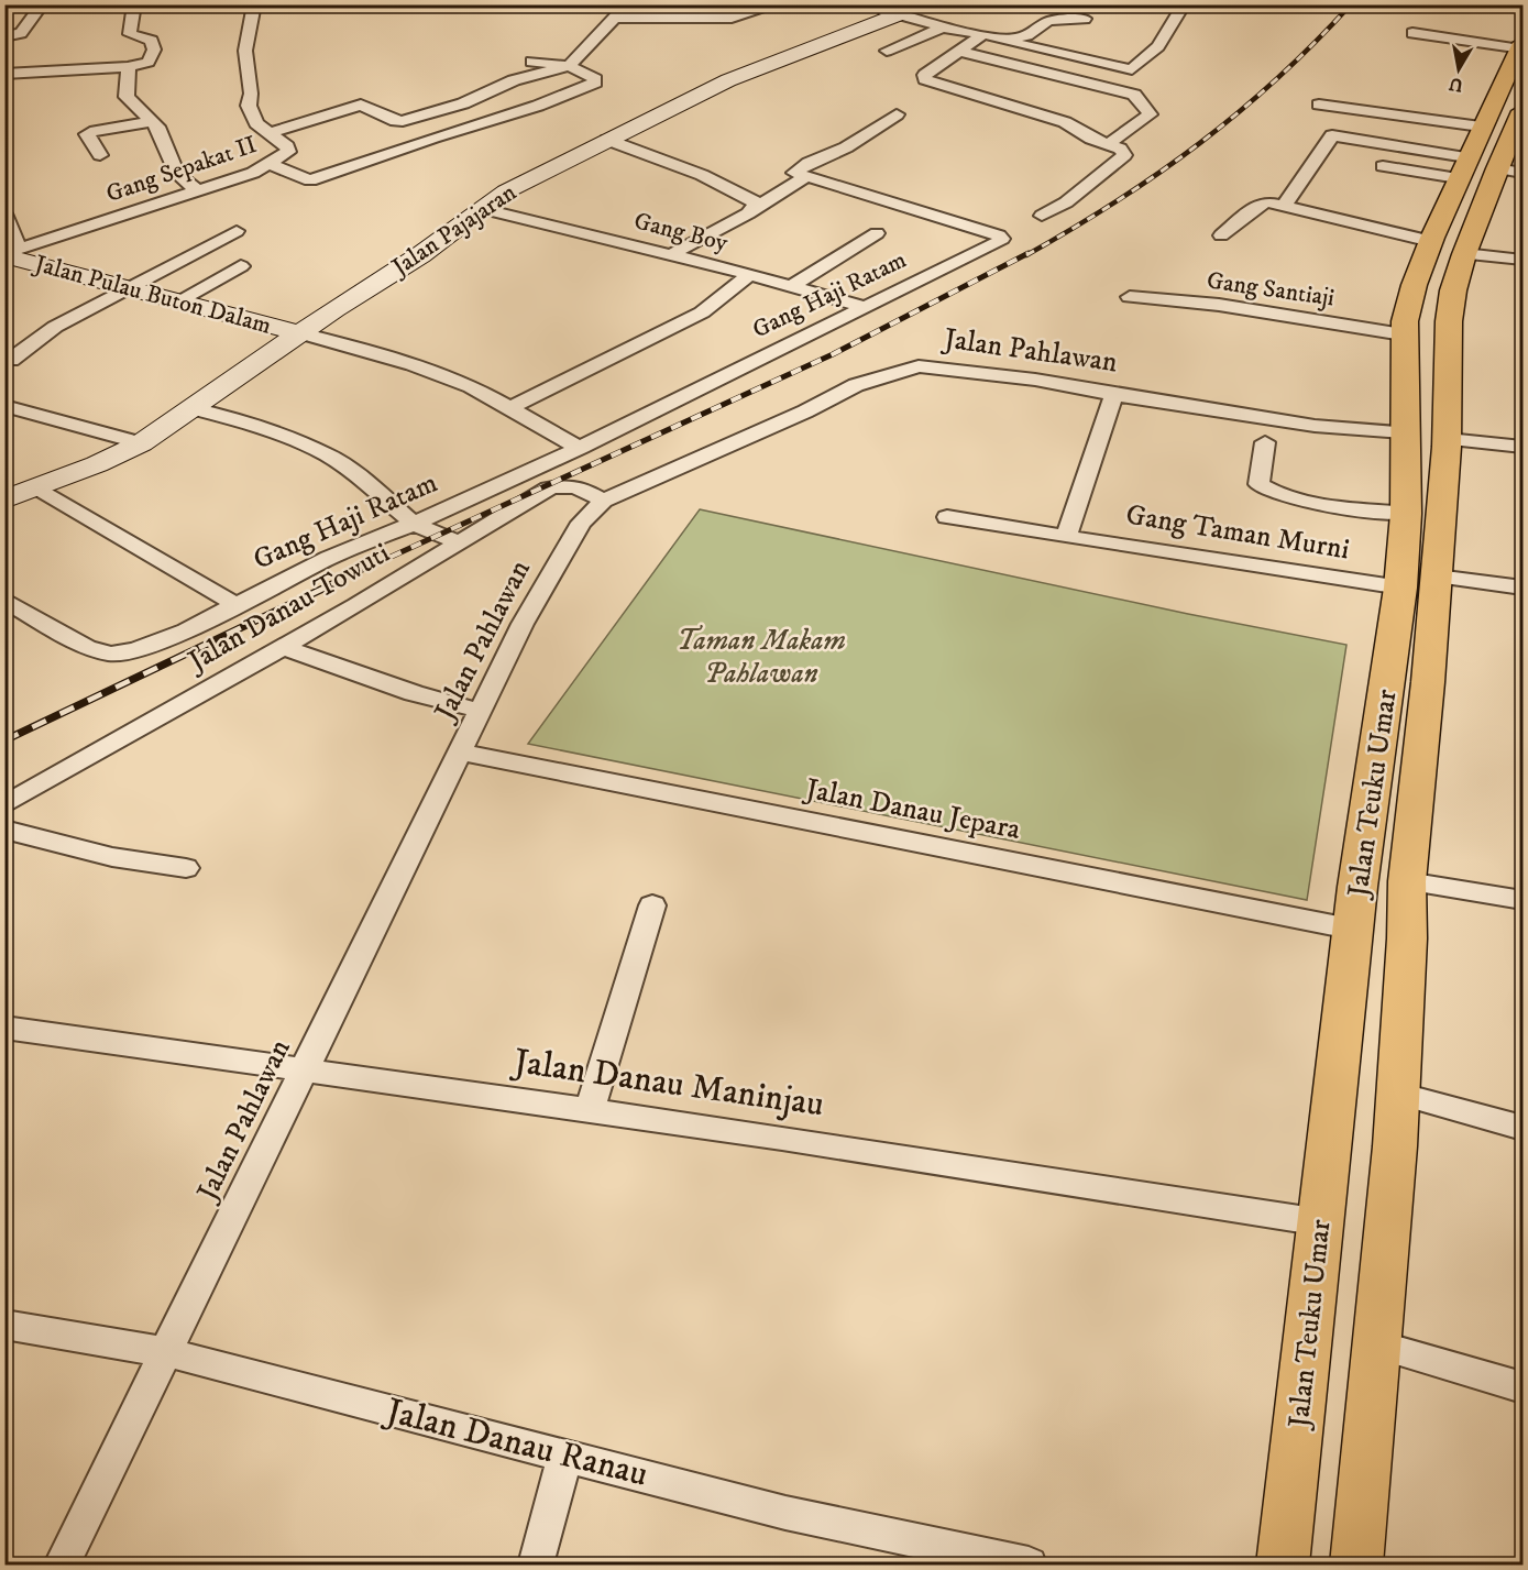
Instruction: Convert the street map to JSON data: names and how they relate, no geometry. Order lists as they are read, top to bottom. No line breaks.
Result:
{"streets":{"highway":["Jalan Teuku Umar"],"main road":["Jalan Pajajaran","Jalan Pulau Buton Dalam"],"street":["Gang Sepakat II","Gang Boy","Gang Santiaji","Gang Haji Ratam","Jalan Pahlawan","Gang Taman Murni","Jalan Danau Towuti","Jalan Danau Jepara","Jalan Danau Maninjau","Jalan Danau Ranau"]},"crossings":[["Gang Sepakat II","Jalan Pulau Buton Dalam"],["Jalan Pajajaran","Gang Boy"],["Jalan Pajajaran","Jalan Pulau Buton Dalam"],["Gang Boy","Gang Haji Ratam"],["Gang Santiaji","Jalan Teuku Umar"],["Jalan Pahlawan","Jalan Danau Towuti"],["Jalan Pahlawan","Jalan Teuku Umar"],["Jalan Pahlawan","Jalan Danau Jepara"],["Jalan Pahlawan","Jalan Danau Maninjau"],["Jalan Pahlawan","Jalan Danau Ranau"],["Gang Taman Murni","Jalan Teuku Umar"],["Jalan Teuku Umar","Jalan Danau Jepara"],["Jalan Teuku Umar","Jalan Danau Maninjau"]],"parks":["Taman Makam Pahlawan"],"north":"bottom"}
